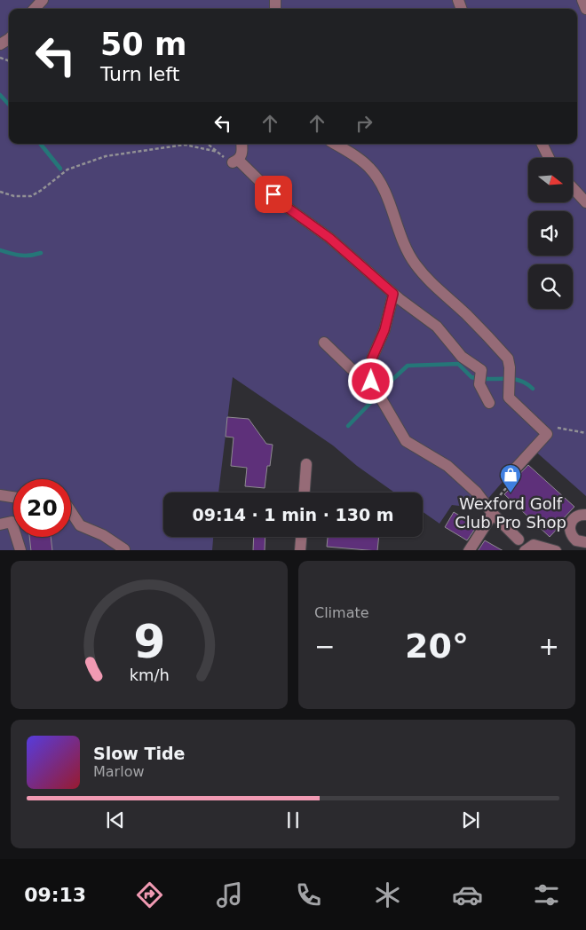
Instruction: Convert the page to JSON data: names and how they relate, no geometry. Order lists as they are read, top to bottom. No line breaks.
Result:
{"places":{"shop":["Wexford Golf Club Pro Shop"]},"north":"right","page":{"turn":["50 m","Turn left"],"limit":"20","trip":"09:14 · 1 min · 130 m","tile":"Climate","heat":["−","20°","+"],"song":["Slow Tide","Marlow"],"tabs":"09:13","gauge":["9","km/h"]}}
